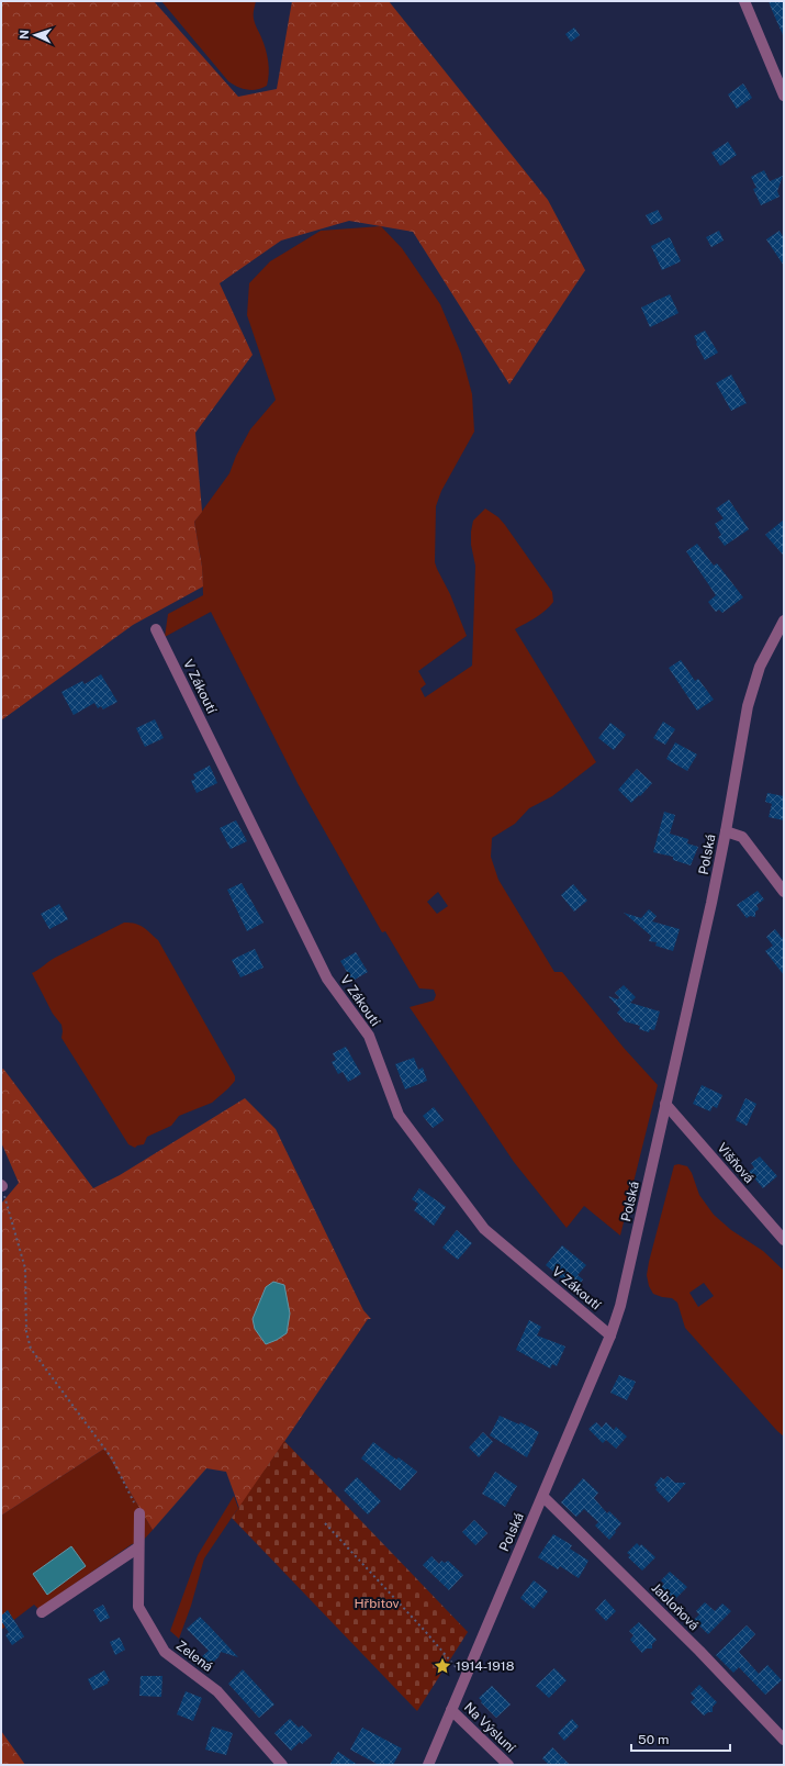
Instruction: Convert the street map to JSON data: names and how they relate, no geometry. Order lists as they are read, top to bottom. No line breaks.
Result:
{"streets":{"street":["V Zákoutí","Polská","Višňová","Jabloňová","Zelená","Na Výsluní"]},"crossings":[["V Zákoutí","Polská"],["Polská","Višňová"],["Polská","Jabloňová"],["Polská","Na Výsluní"]],"parks":["Hřbitov"],"places":{"place":["1914-1918"]},"scale_bar":"50 m","north":"left"}
